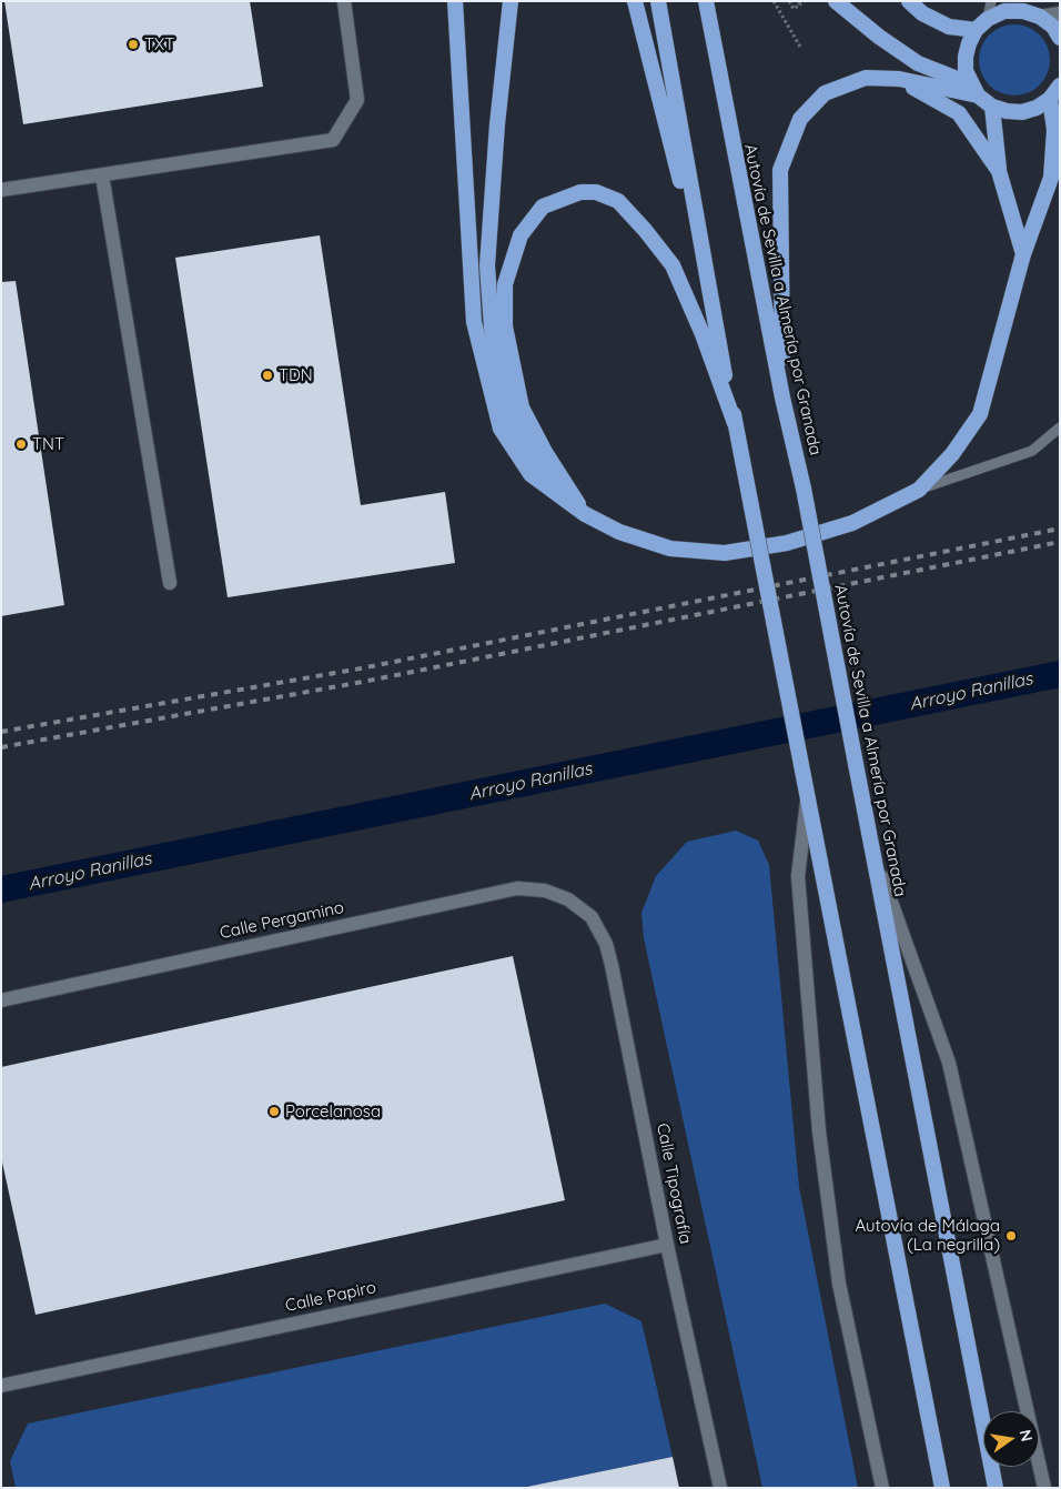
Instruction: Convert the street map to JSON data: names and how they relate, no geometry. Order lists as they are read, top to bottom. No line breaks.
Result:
{"streets":{"highway":["Autovía de Sevilla a Almería por Granada"],"street":["Calle Pergamino","Calle Tipografía","Calle Papiro"]},"crossings":[["Calle Pergamino","Calle Tipografía"],["Calle Tipografía","Calle Papiro"]],"water":["Arroyo Ranillas"],"places":["TXT","TDN","TNT","Porcelanosa","Autovía de Málaga (La negrilla)"],"north":"right"}
